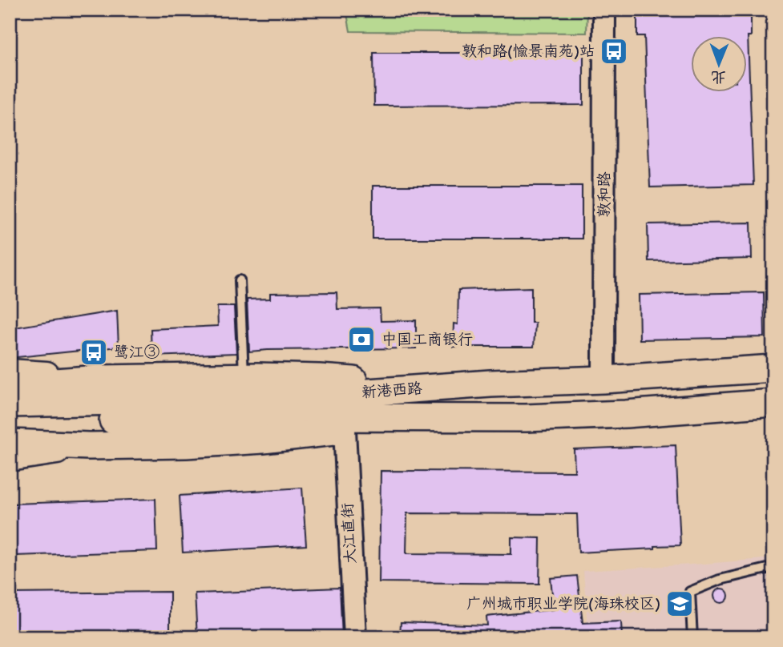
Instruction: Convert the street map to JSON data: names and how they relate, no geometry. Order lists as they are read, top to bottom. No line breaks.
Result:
{"streets":{"main road":["新港西路"],"street":["敦和路","大江直街"]},"crossings":[["敦和路","新港西路"]],"places":{"bus stop":["敦和路(愉景南苑)站","鹭江③"],"bank":["中国工商银行"],"school or university":["广州城市职业学院(海珠校区)"]},"north":"bottom"}
